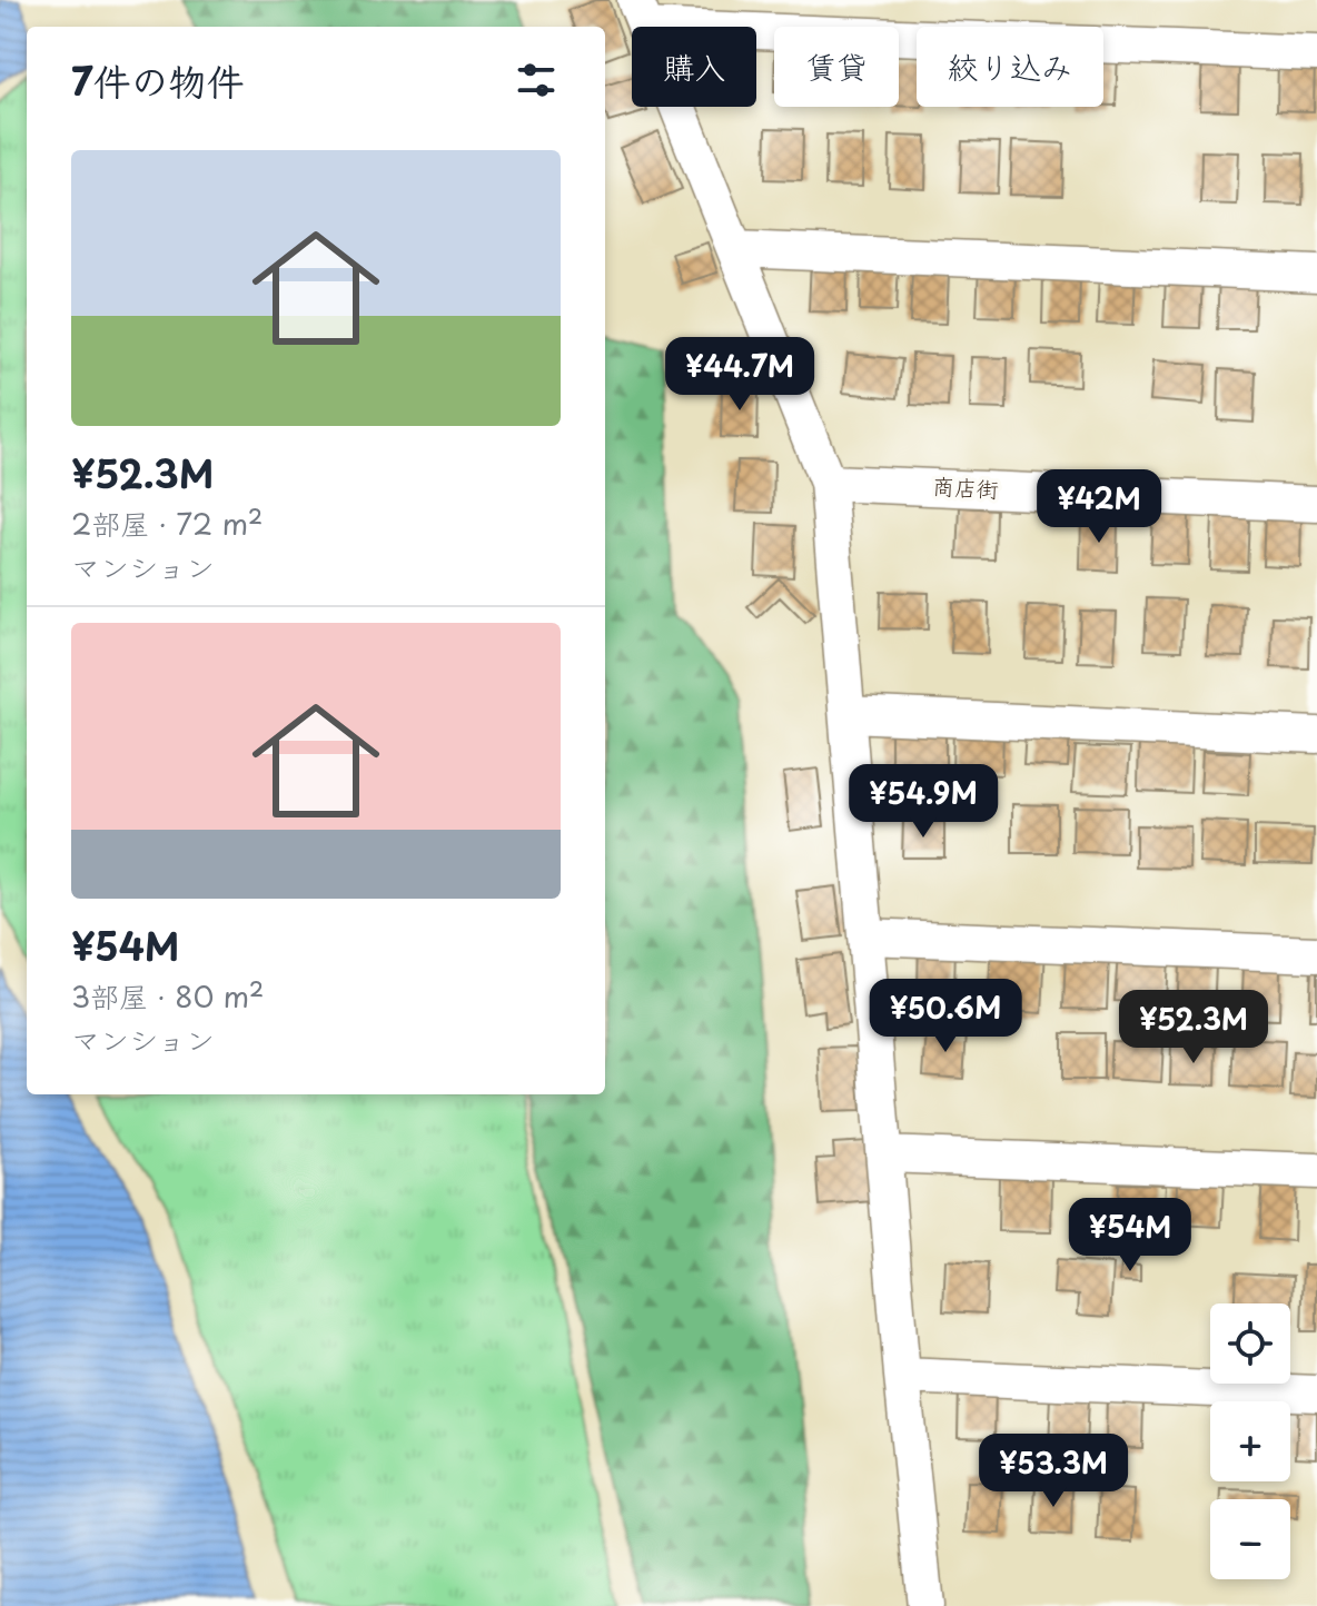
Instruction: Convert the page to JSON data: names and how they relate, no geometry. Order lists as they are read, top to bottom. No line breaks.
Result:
{"streets":{"street":["商店街"]},"page":{"chip":["購入","賃貸","絞り込み"],"heading":"7件の物件","list":[{"name":"¥52.3M","note":"2部屋 · 72 m² · マンション"},{"name":"¥54M","note":"3部屋 · 80 m² · マンション"}],"price":["¥44.7M","¥42M","¥54.9M","¥50.6M","¥52.3M","¥54M","¥53.3M"],"map_buttons":["+","−"]}}
